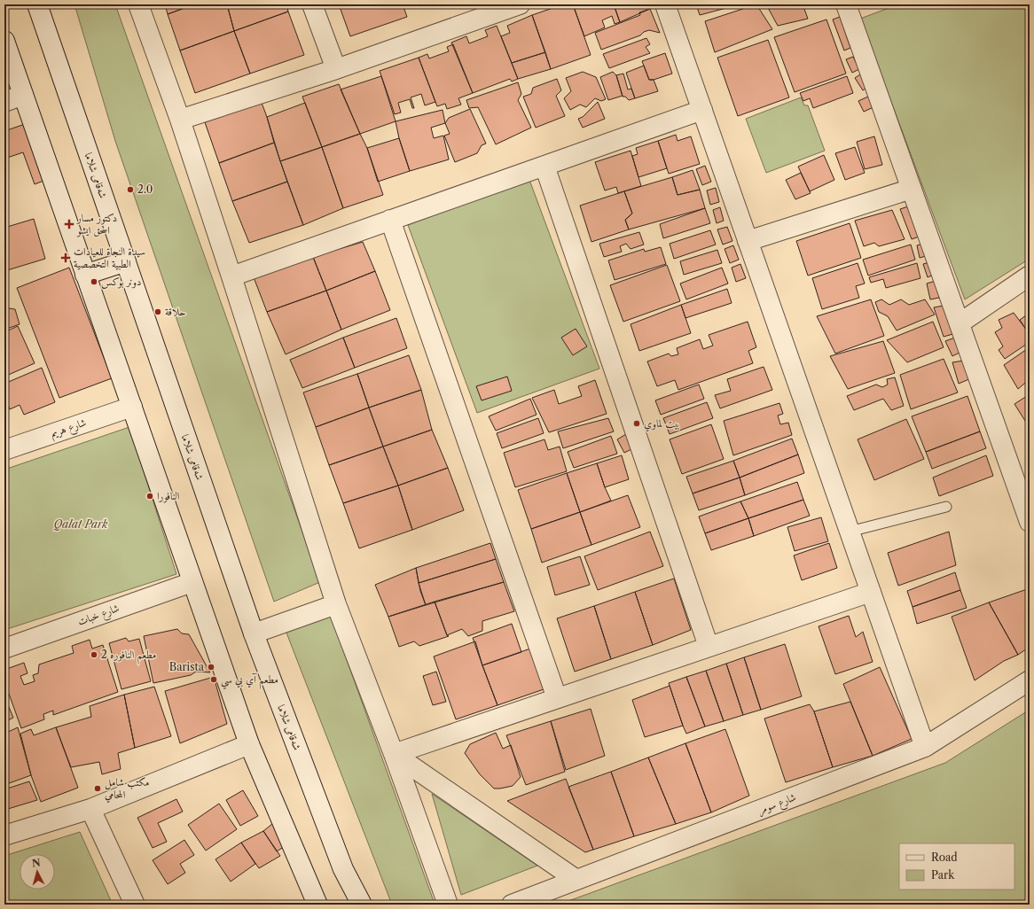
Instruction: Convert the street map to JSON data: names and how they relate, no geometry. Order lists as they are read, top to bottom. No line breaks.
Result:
{"streets":{"street":["شەقامی شلاما","شارع هريم","شارع خبات","شارع سومر"]},"parks":["Qalat Park"],"places":{"other":["2.0","دونر بوكس","حلاقة","بيت لماوي","النافورا","مطعم النافوره 2","Barista","مطعم آي بي سي","مكتب شامل المحامي"],"health":["دكتور مسار اسحق ايشو","سيدة النجاة للعيادات الطبية التخصصية"]},"legend":["Road","Park"],"north":"top"}
